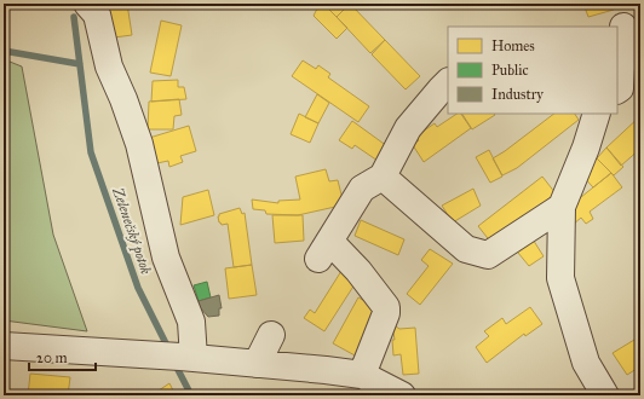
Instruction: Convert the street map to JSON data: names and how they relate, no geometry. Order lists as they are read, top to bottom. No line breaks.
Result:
{"water":["Zelenečský potok"],"legend":["Homes","Public","Industry"],"scale_bar":"20 m"}
